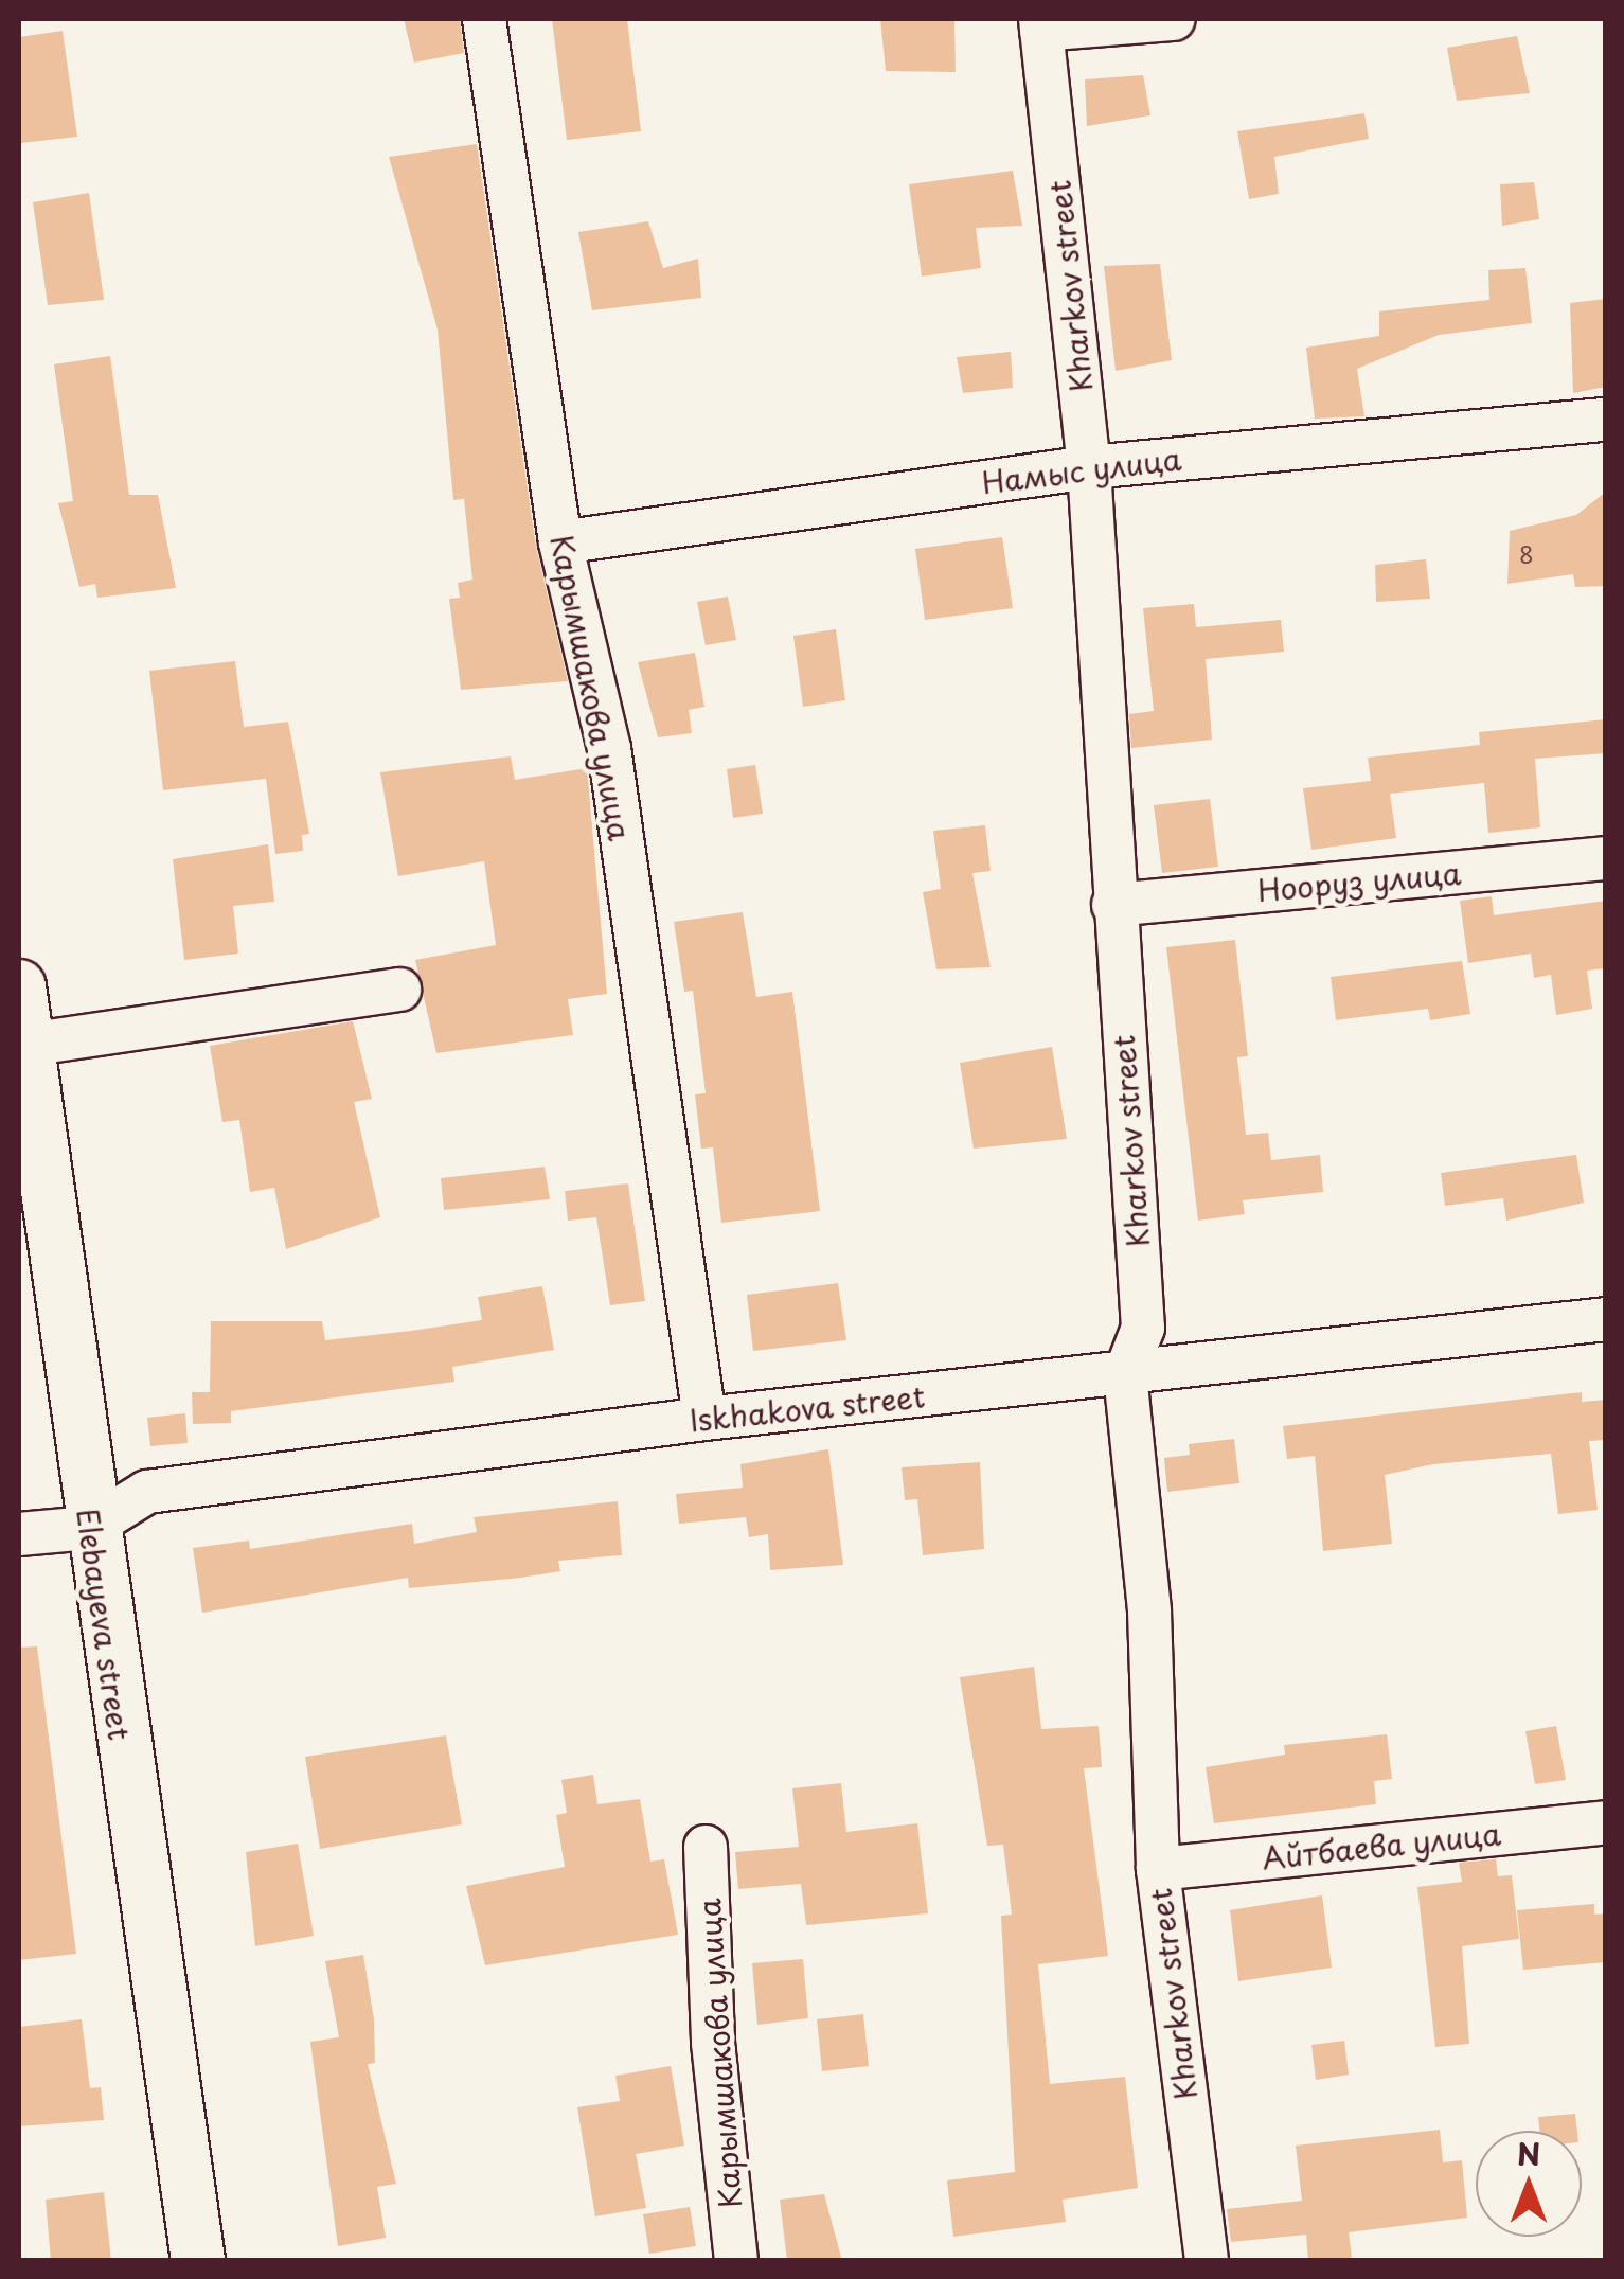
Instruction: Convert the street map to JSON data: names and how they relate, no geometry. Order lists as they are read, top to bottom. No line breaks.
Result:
{"streets":{"street":["Kharkov street","Намыс улица","Карымшакова улица","Нооруз улица","Iskhakova street","Elebayeva street","Айтбаева улица"]},"crossings":[["Kharkov street","Намыс улица"],["Kharkov street","Нооруз улица"],["Kharkov street","Iskhakova street"],["Kharkov street","Айтбаева улица"],["Намыс улица","Карымшакова улица"],["Карымшакова улица","Iskhakova street"],["Iskhakova street","Elebayeva street"]],"house_numbers":["8"],"north":"top"}
